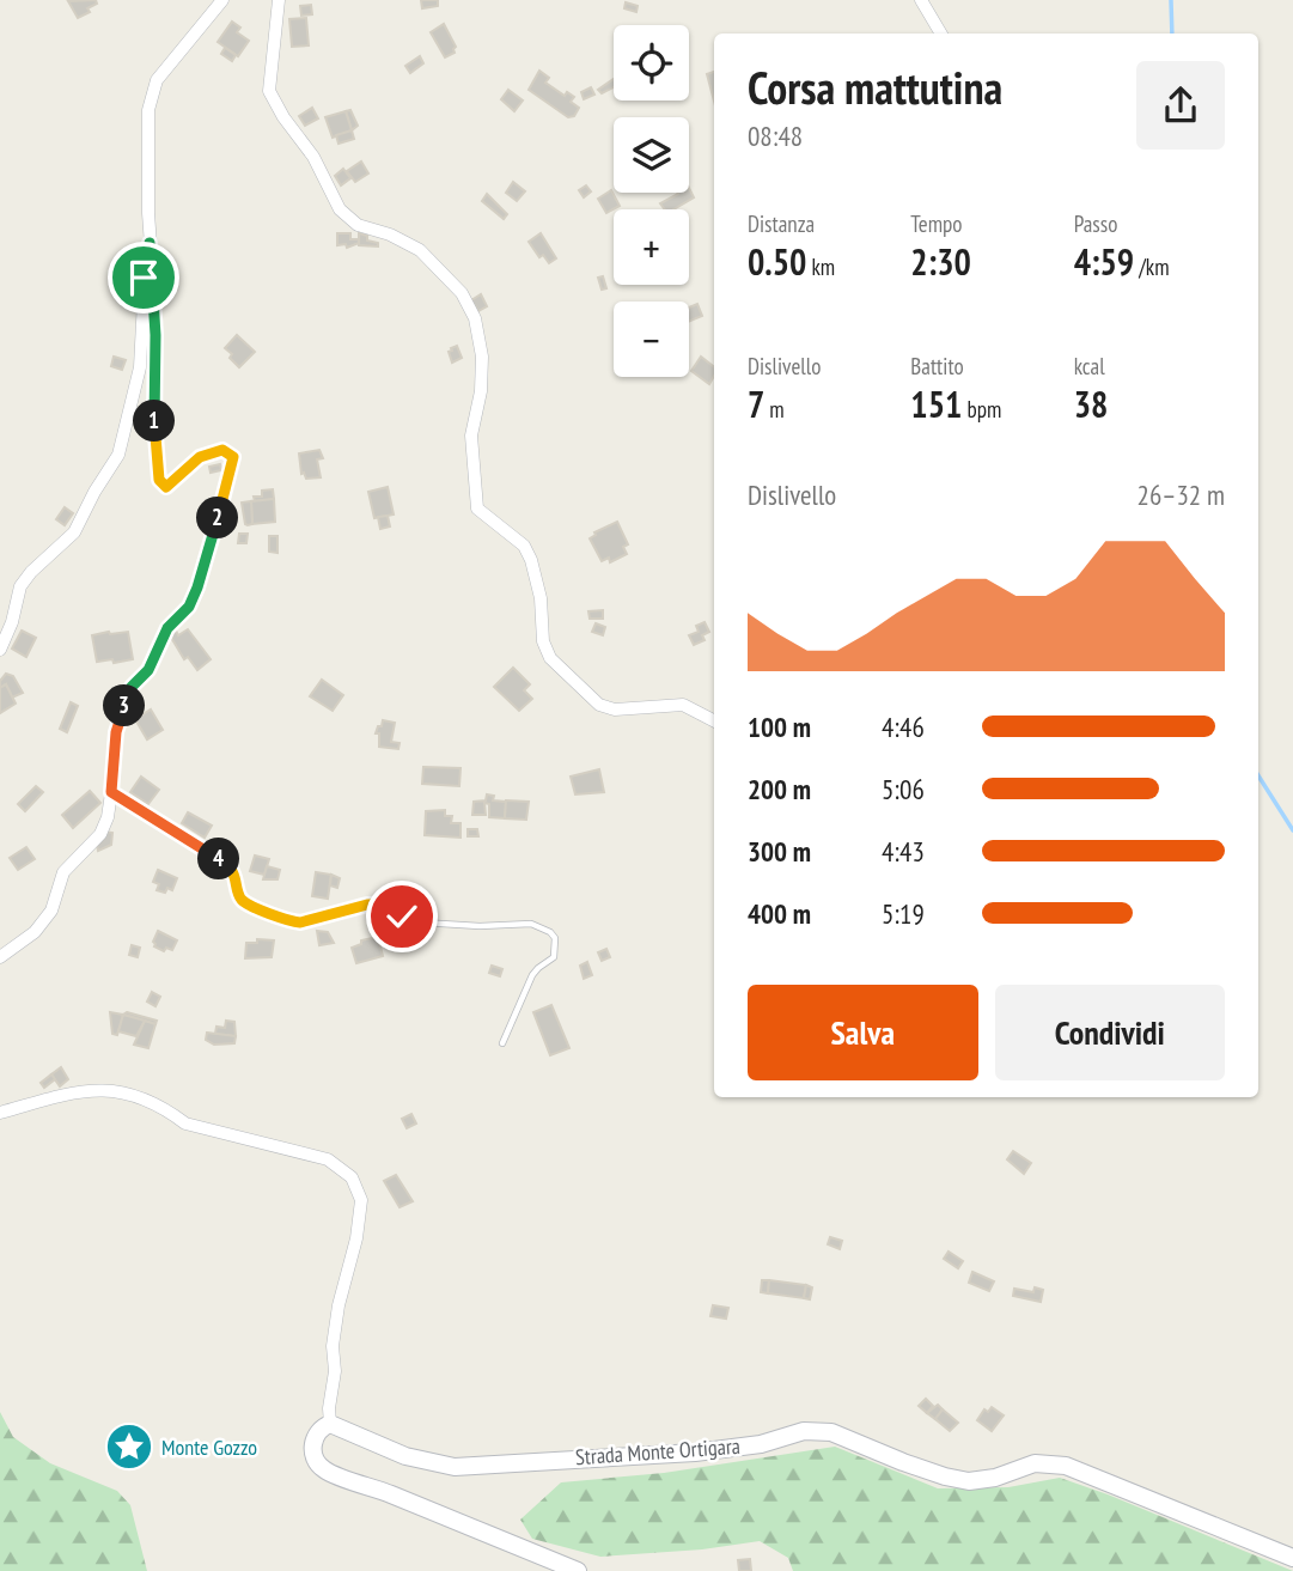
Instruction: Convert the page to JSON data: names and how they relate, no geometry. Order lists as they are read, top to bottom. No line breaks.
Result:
{"streets":{"main road":["Strada Monte Ortigara"]},"places":{"place":["Monte Gozzo"]},"page":{"map_buttons":["+","−"],"heading":["Corsa mattutina","08:48"],"stats":[["Distanza","0.50 km"],["Tempo","2:30"],["Passo","4:59 /km"],["Dislivello","7 m"],["Battito","151 bpm"],["kcal","38"]],"pins":["1","2","3","4"],"chart":["Dislivello","26–32 m"],"list":[{"name":"100 m","note":"4:46"},{"name":"200 m","note":"5:06"},{"name":"300 m","note":"4:43"},{"name":"400 m","note":"5:19"}],"buttons":["Salva","Condividi"]}}
